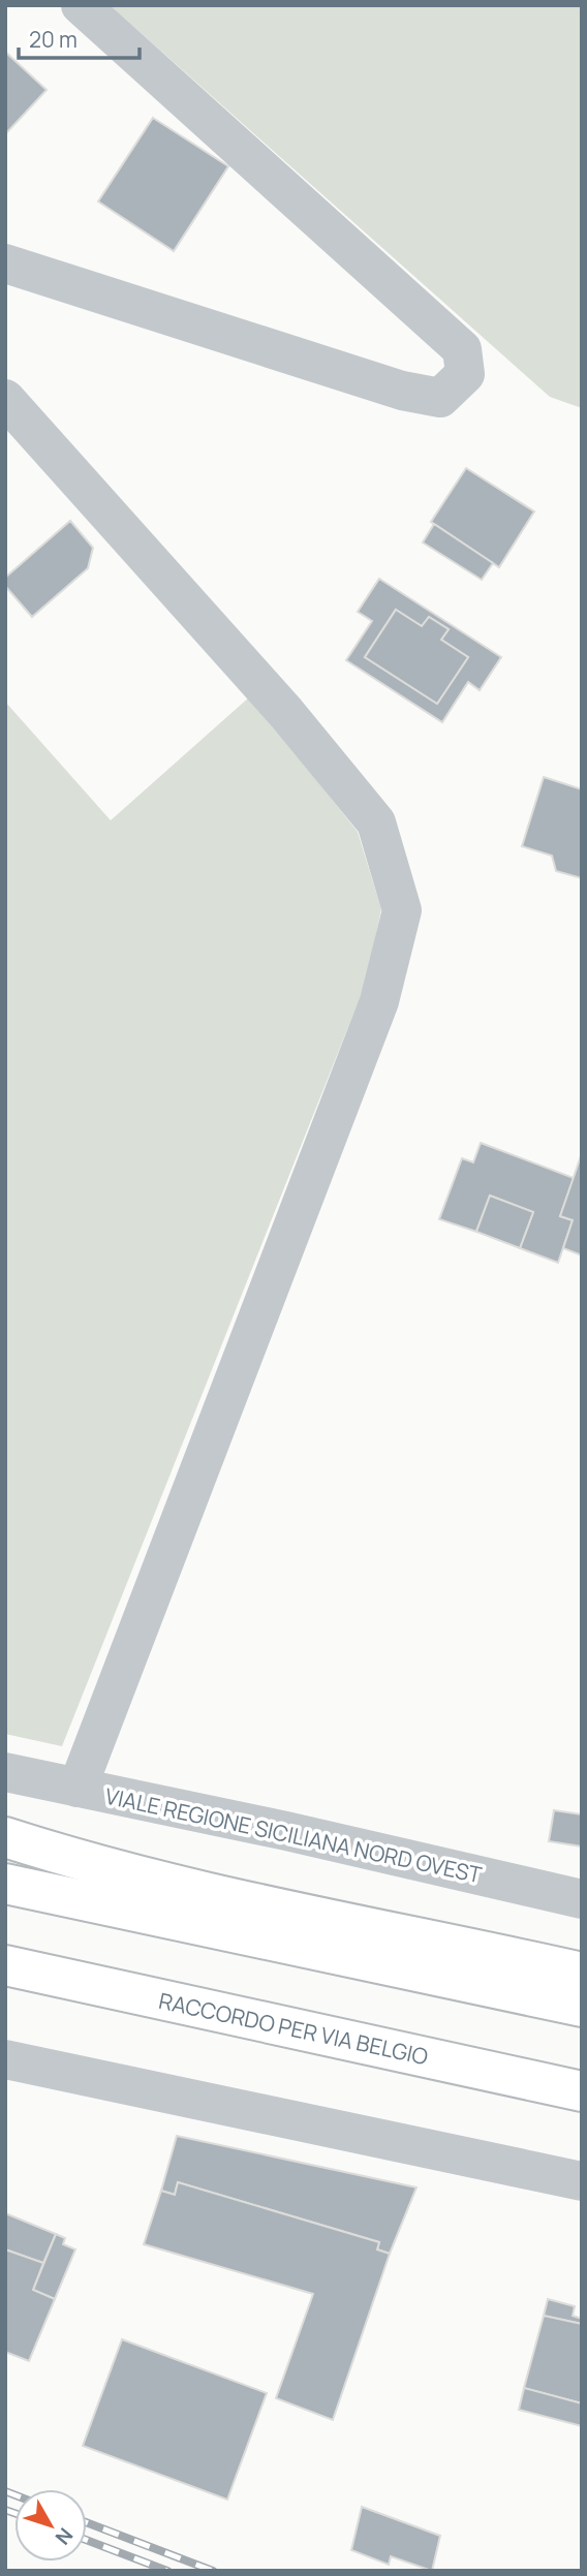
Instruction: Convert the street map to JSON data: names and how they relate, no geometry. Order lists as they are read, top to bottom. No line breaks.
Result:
{"streets":{"highway":["RACCORDO PER VIA BELGIO"],"street":["VIALE REGIONE SICILIANA NORD OVEST"]},"scale_bar":"20 m","north":"bottom right"}
